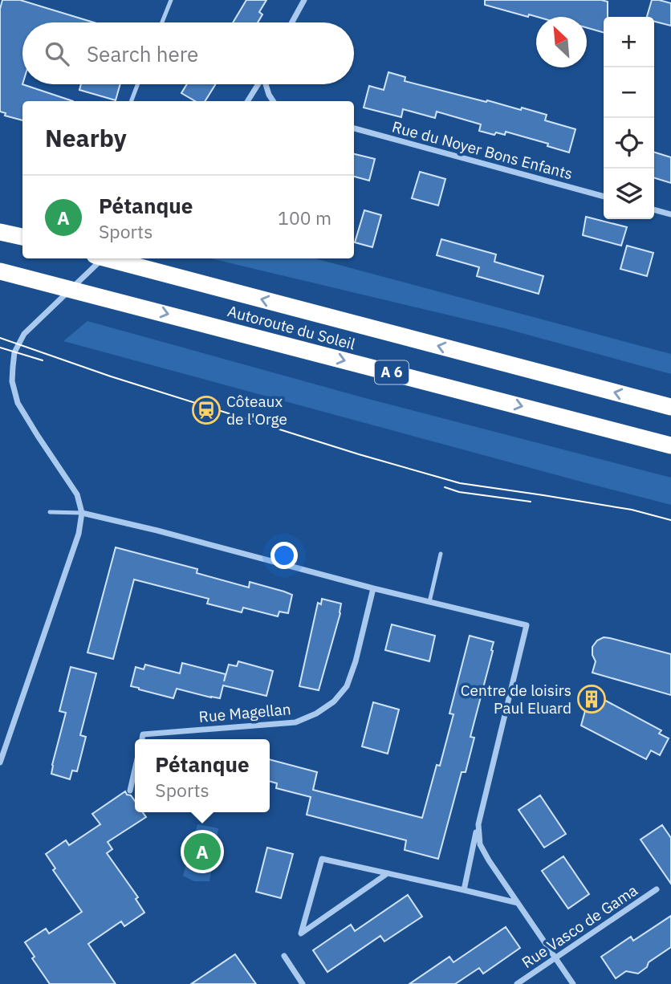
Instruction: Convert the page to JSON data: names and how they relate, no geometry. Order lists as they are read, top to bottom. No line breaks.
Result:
{"streets":{"highway":["Autoroute du Soleil","A 6"],"street":["Rue du Noyer Bons Enfants","Rue Magellan","Rue Vasco de Gama"]},"places":{"station":["Côteaux de l'Orge"],"building":["Centre de loisirs Paul Eluard"]},"north":"top left","page":{"map_buttons":["+","−"],"search":"Search here","heading":"Nearby","list":[{"mark":"A","name":"Pétanque","note":"Sports","value":"100 m"}],"popup":["Pétanque","Sports"],"pins":"A"}}
